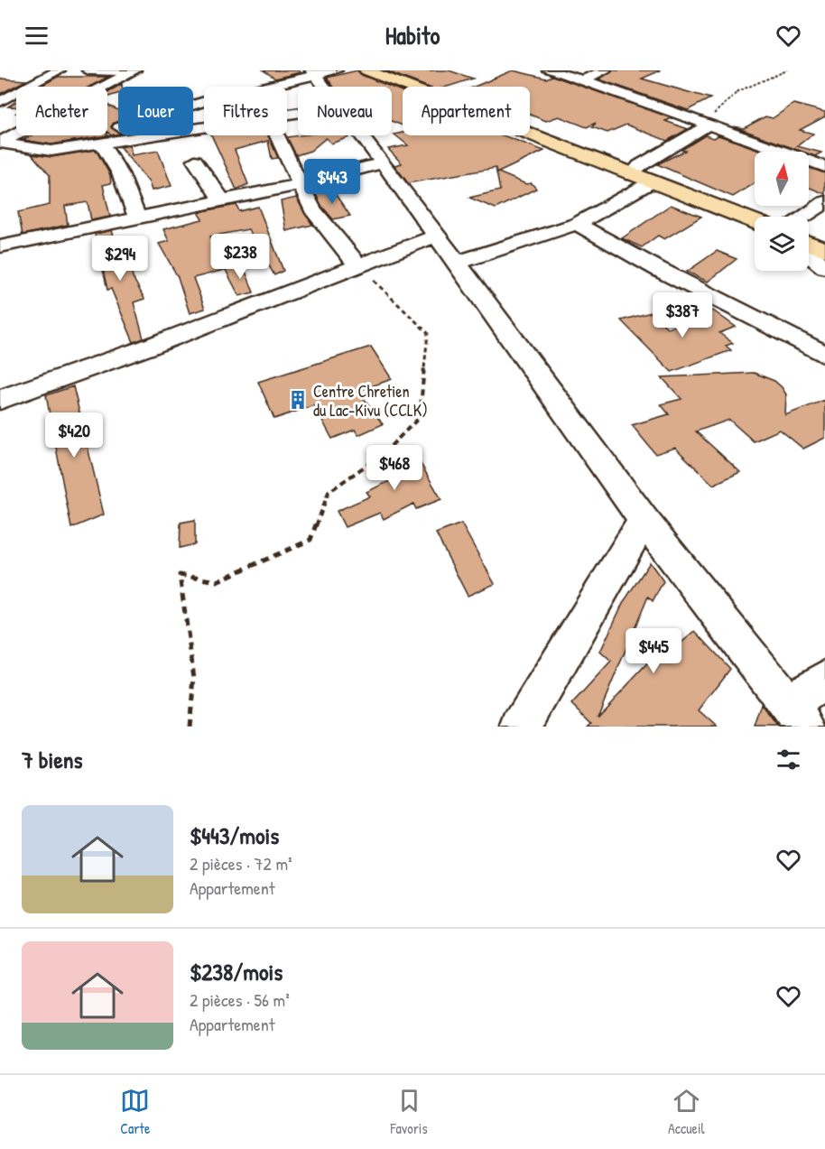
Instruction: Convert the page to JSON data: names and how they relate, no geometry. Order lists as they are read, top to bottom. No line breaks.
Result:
{"places":{"building":["Centre Chretien du Lac-Kivu (CCLK)"]},"north":"top","page":{"header":"Habito","chip":["Acheter","Louer","Filtres","Nouveau","Appartement"],"price":["$443","$238","$294","$387","$420","$468","$445"],"heading":"7 biens","list":[{"name":"$443/mois","note":"2 pièces · 72 m² · Appartement"},{"name":"$238/mois","note":"2 pièces · 56 m² · Appartement"}],"tabs":["Carte","Favoris","Accueil"]}}
